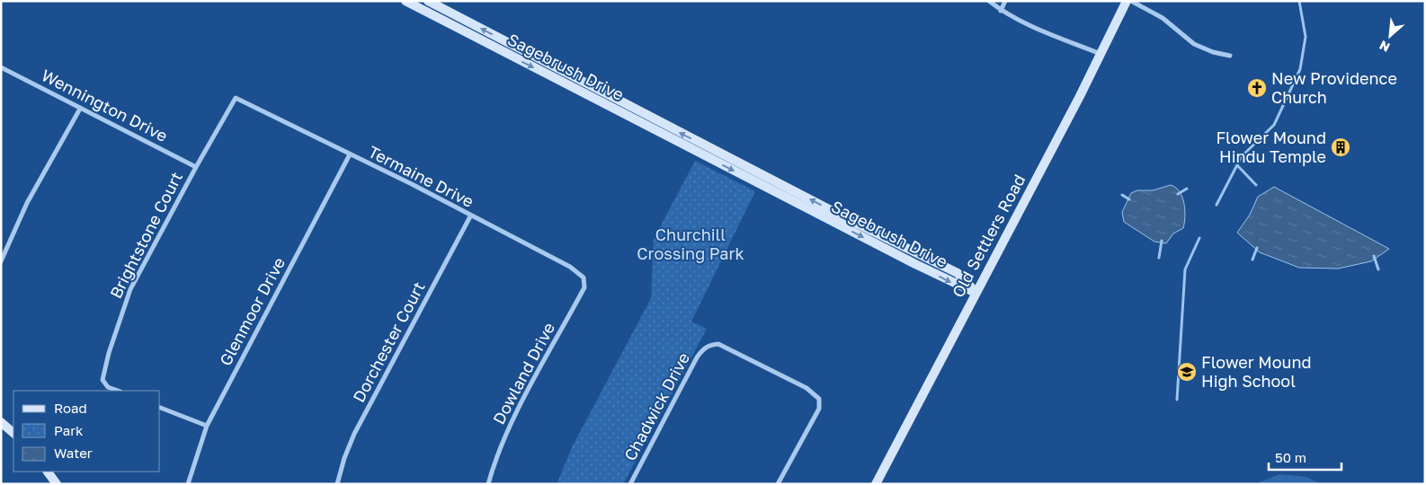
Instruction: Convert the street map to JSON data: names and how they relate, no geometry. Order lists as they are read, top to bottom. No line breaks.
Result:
{"streets":{"street":["Sagebrush Drive","Wennington Drive","Termaine Drive","Brightstone Court","Old Settlers Road","Glenmoor Drive","Dorchester Court","Dowland Drive","Chadwick Drive"]},"crossings":[["Sagebrush Drive","Old Settlers Road"],["Wennington Drive","Brightstone Court"],["Termaine Drive","Brightstone Court"],["Termaine Drive","Glenmoor Drive"],["Termaine Drive","Dorchester Court"],["Termaine Drive","Dowland Drive"]],"parks":["Churchill Crossing Park"],"places":{"church":["New Providence Church"],"building":["Flower Mound Hindu Temple"],"school or university":["Flower Mound High School"]},"legend":["Road","Park","Water"],"scale_bar":"50 m","north":"bottom left"}
